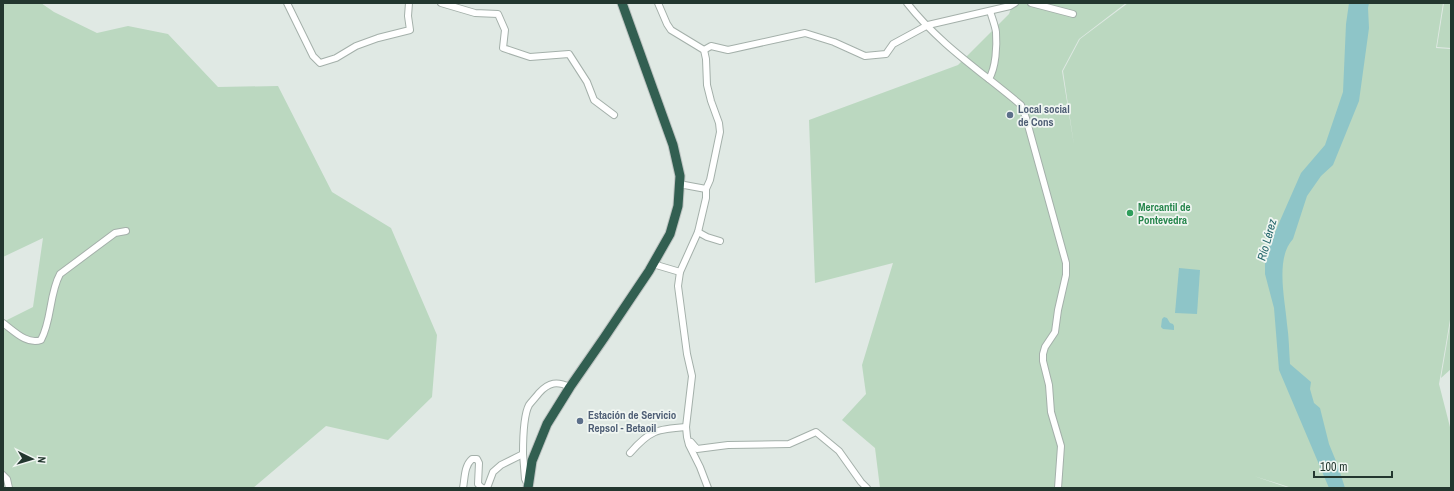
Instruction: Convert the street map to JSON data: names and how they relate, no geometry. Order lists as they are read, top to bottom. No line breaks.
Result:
{"water":["Río Lérez"],"places":["Local social de Cons","Mercantil de Pontevedra","Estación de Servicio Repsol - Betaoil"],"scale_bar":"100 m","north":"right"}
